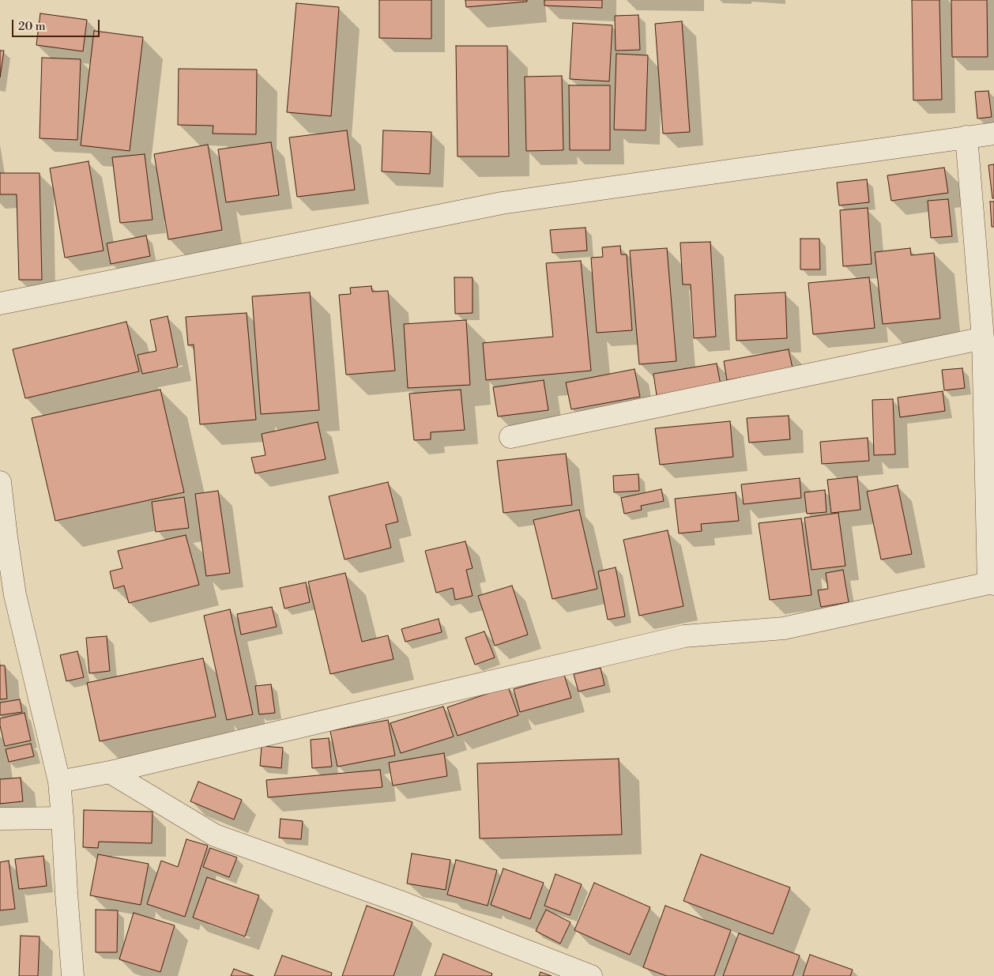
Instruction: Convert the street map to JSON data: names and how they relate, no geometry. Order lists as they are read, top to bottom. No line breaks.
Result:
{"scale_bar":"20 m"}
